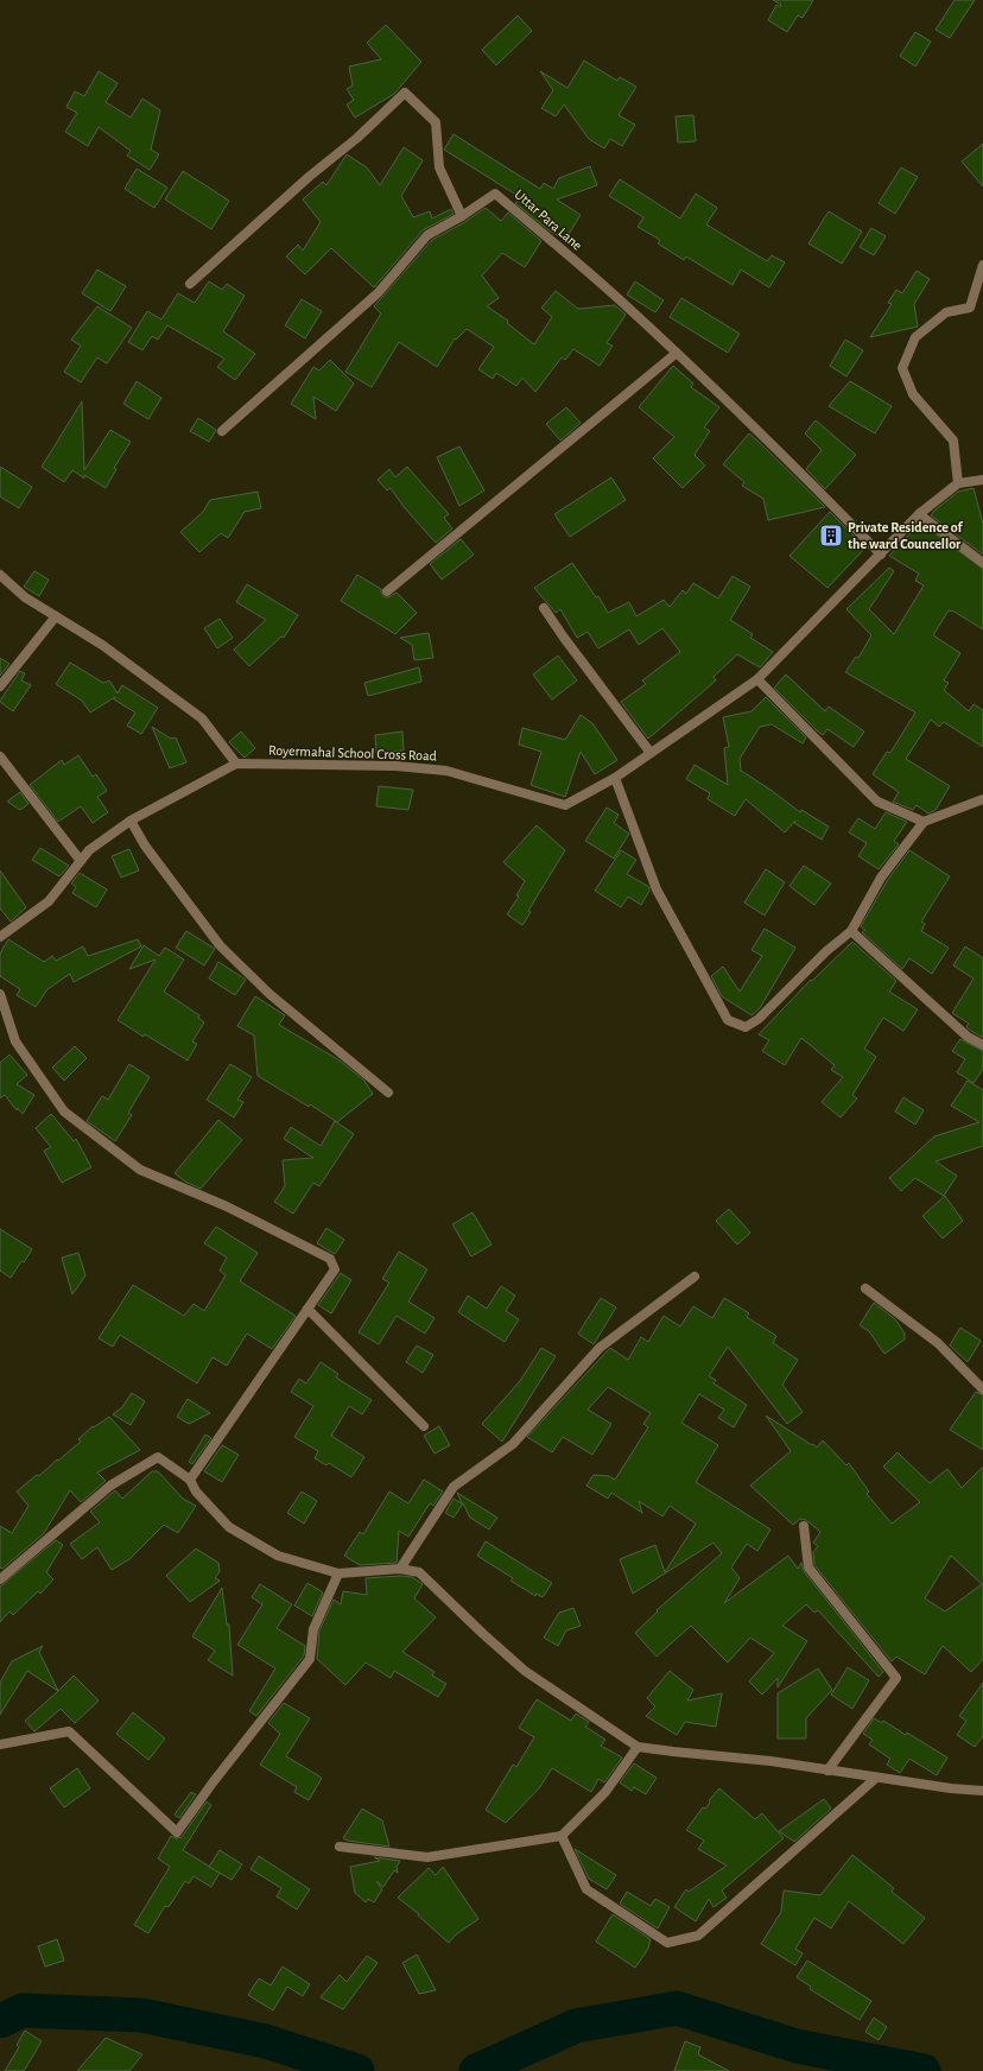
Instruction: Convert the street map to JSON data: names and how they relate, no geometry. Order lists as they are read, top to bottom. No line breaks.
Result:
{"streets":{"street":["Uttar Para Lane","Royermahal School Cross Road"]},"crossings":[["Uttar Para Lane","Royermahal School Cross Road"]],"places":{"building":["Private Residence of the ward Councellor"]}}
